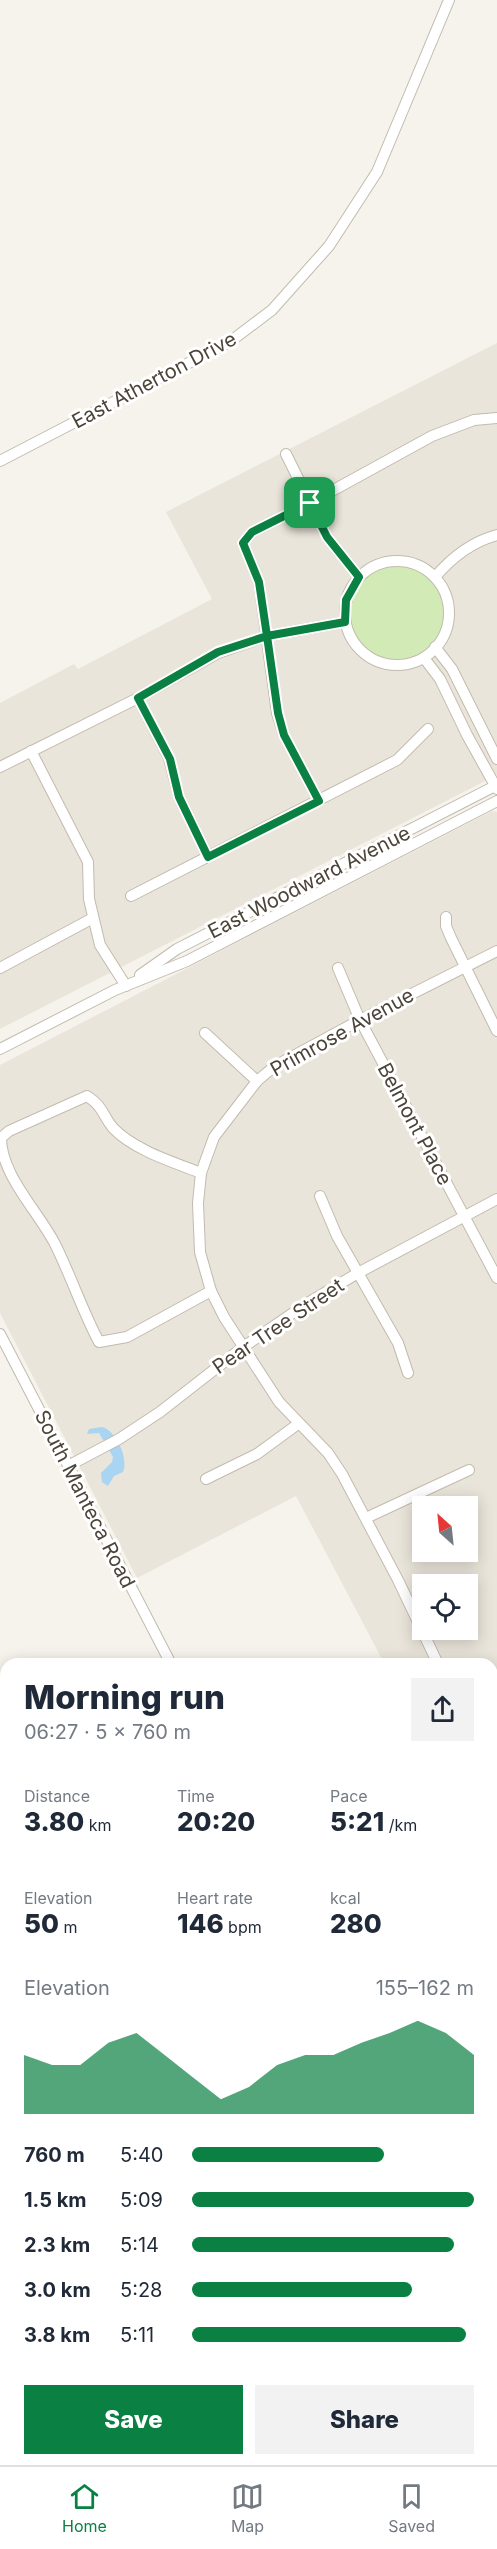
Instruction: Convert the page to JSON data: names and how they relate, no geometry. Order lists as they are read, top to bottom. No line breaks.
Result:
{"streets":{"street":["East Atherton Drive","East Woodward Avenue","Primrose Avenue","Belmont Place","Pear Tree Street","South Manteca Road"]},"crossings":[["Primrose Avenue","Belmont Place"],["Primrose Avenue","Pear Tree Street"],["Belmont Place","Pear Tree Street"],["Pear Tree Street","South Manteca Road"]],"north":"top left","page":{"heading":["Morning run","06:27 · 5 × 760 m"],"stats":[["Distance","3.80 km"],["Time","20:20"],["Pace","5:21 /km"],["Elevation","50 m"],["Heart rate","146 bpm"],["kcal","280"]],"chart":["Elevation","155–162 m"],"list":[{"name":"760 m","note":"5:40"},{"name":"1.5 km","note":"5:09"},{"name":"2.3 km","note":"5:14"},{"name":"3.0 km","note":"5:28"},{"name":"3.8 km","note":"5:11"}],"buttons":["Save","Share"],"tabs":["Home","Map","Saved"]}}
